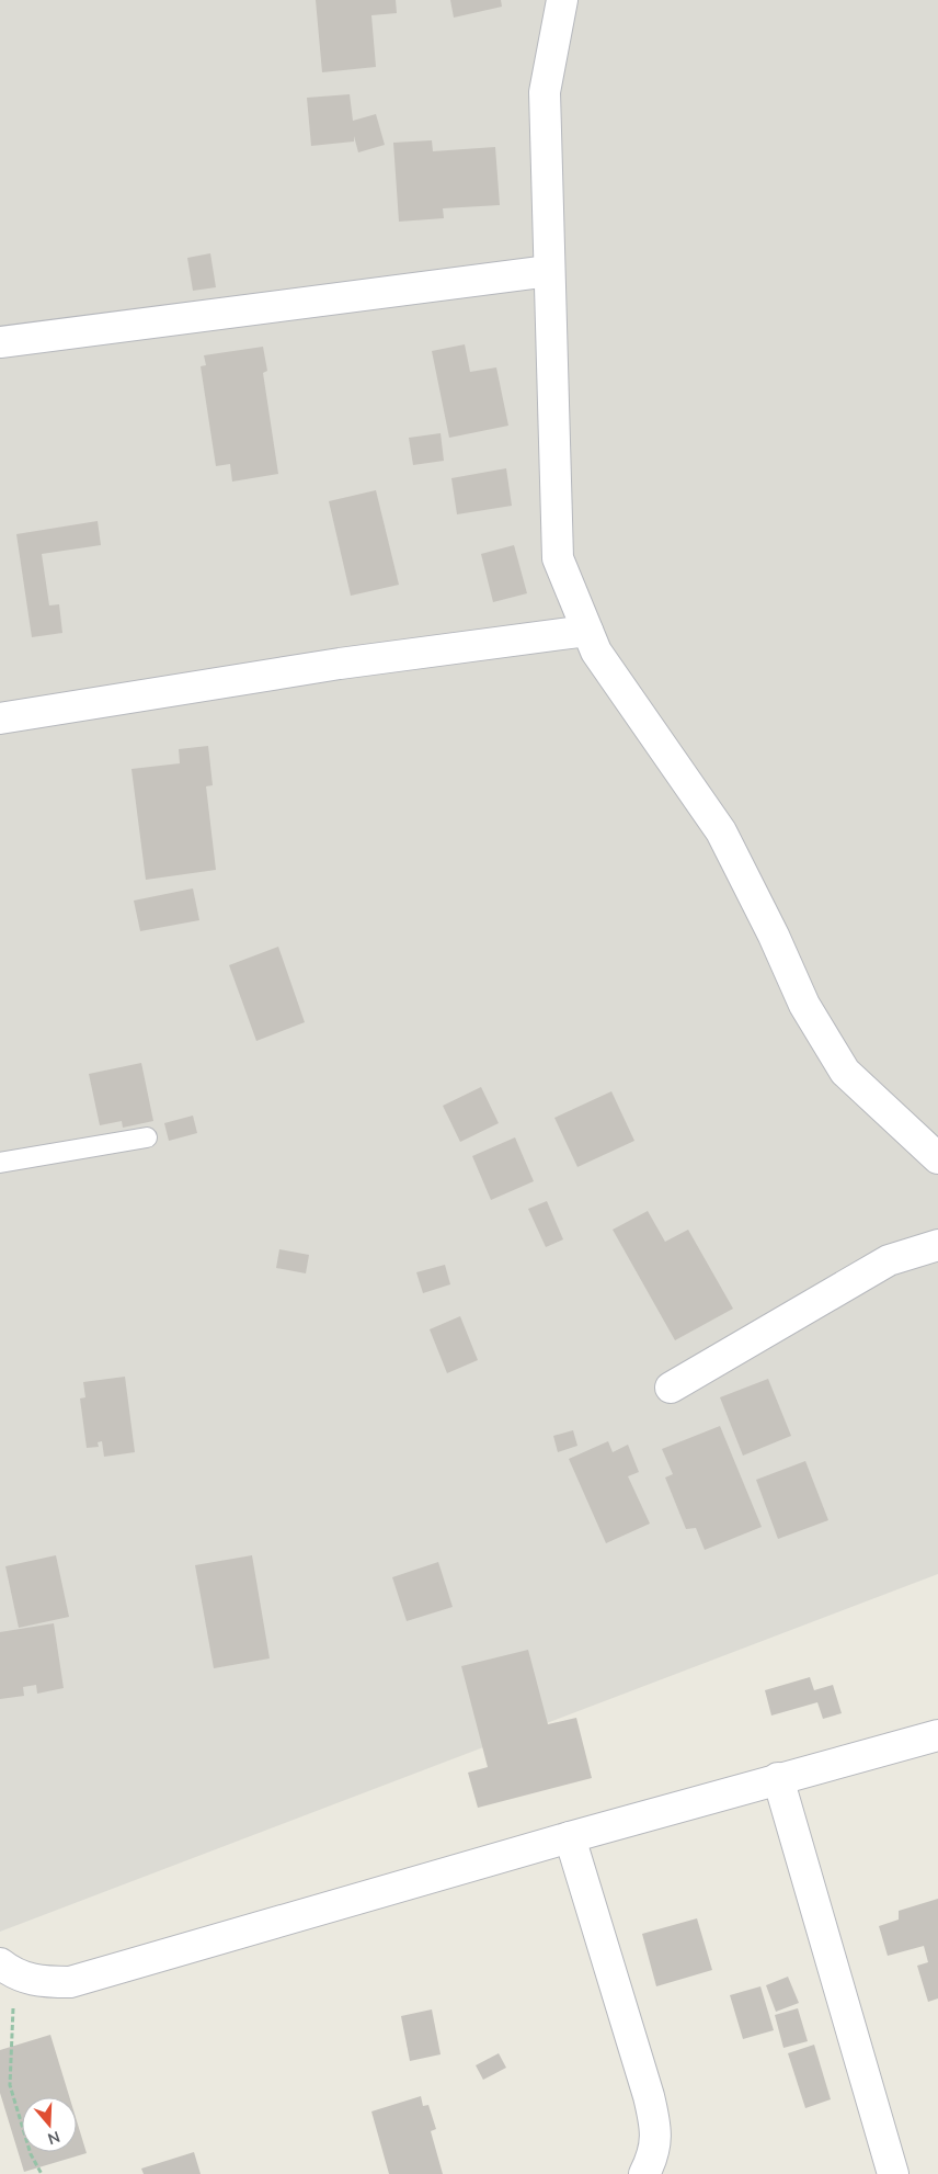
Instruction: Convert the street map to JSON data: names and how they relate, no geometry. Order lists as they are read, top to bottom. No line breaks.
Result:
{"north":"bottom"}
